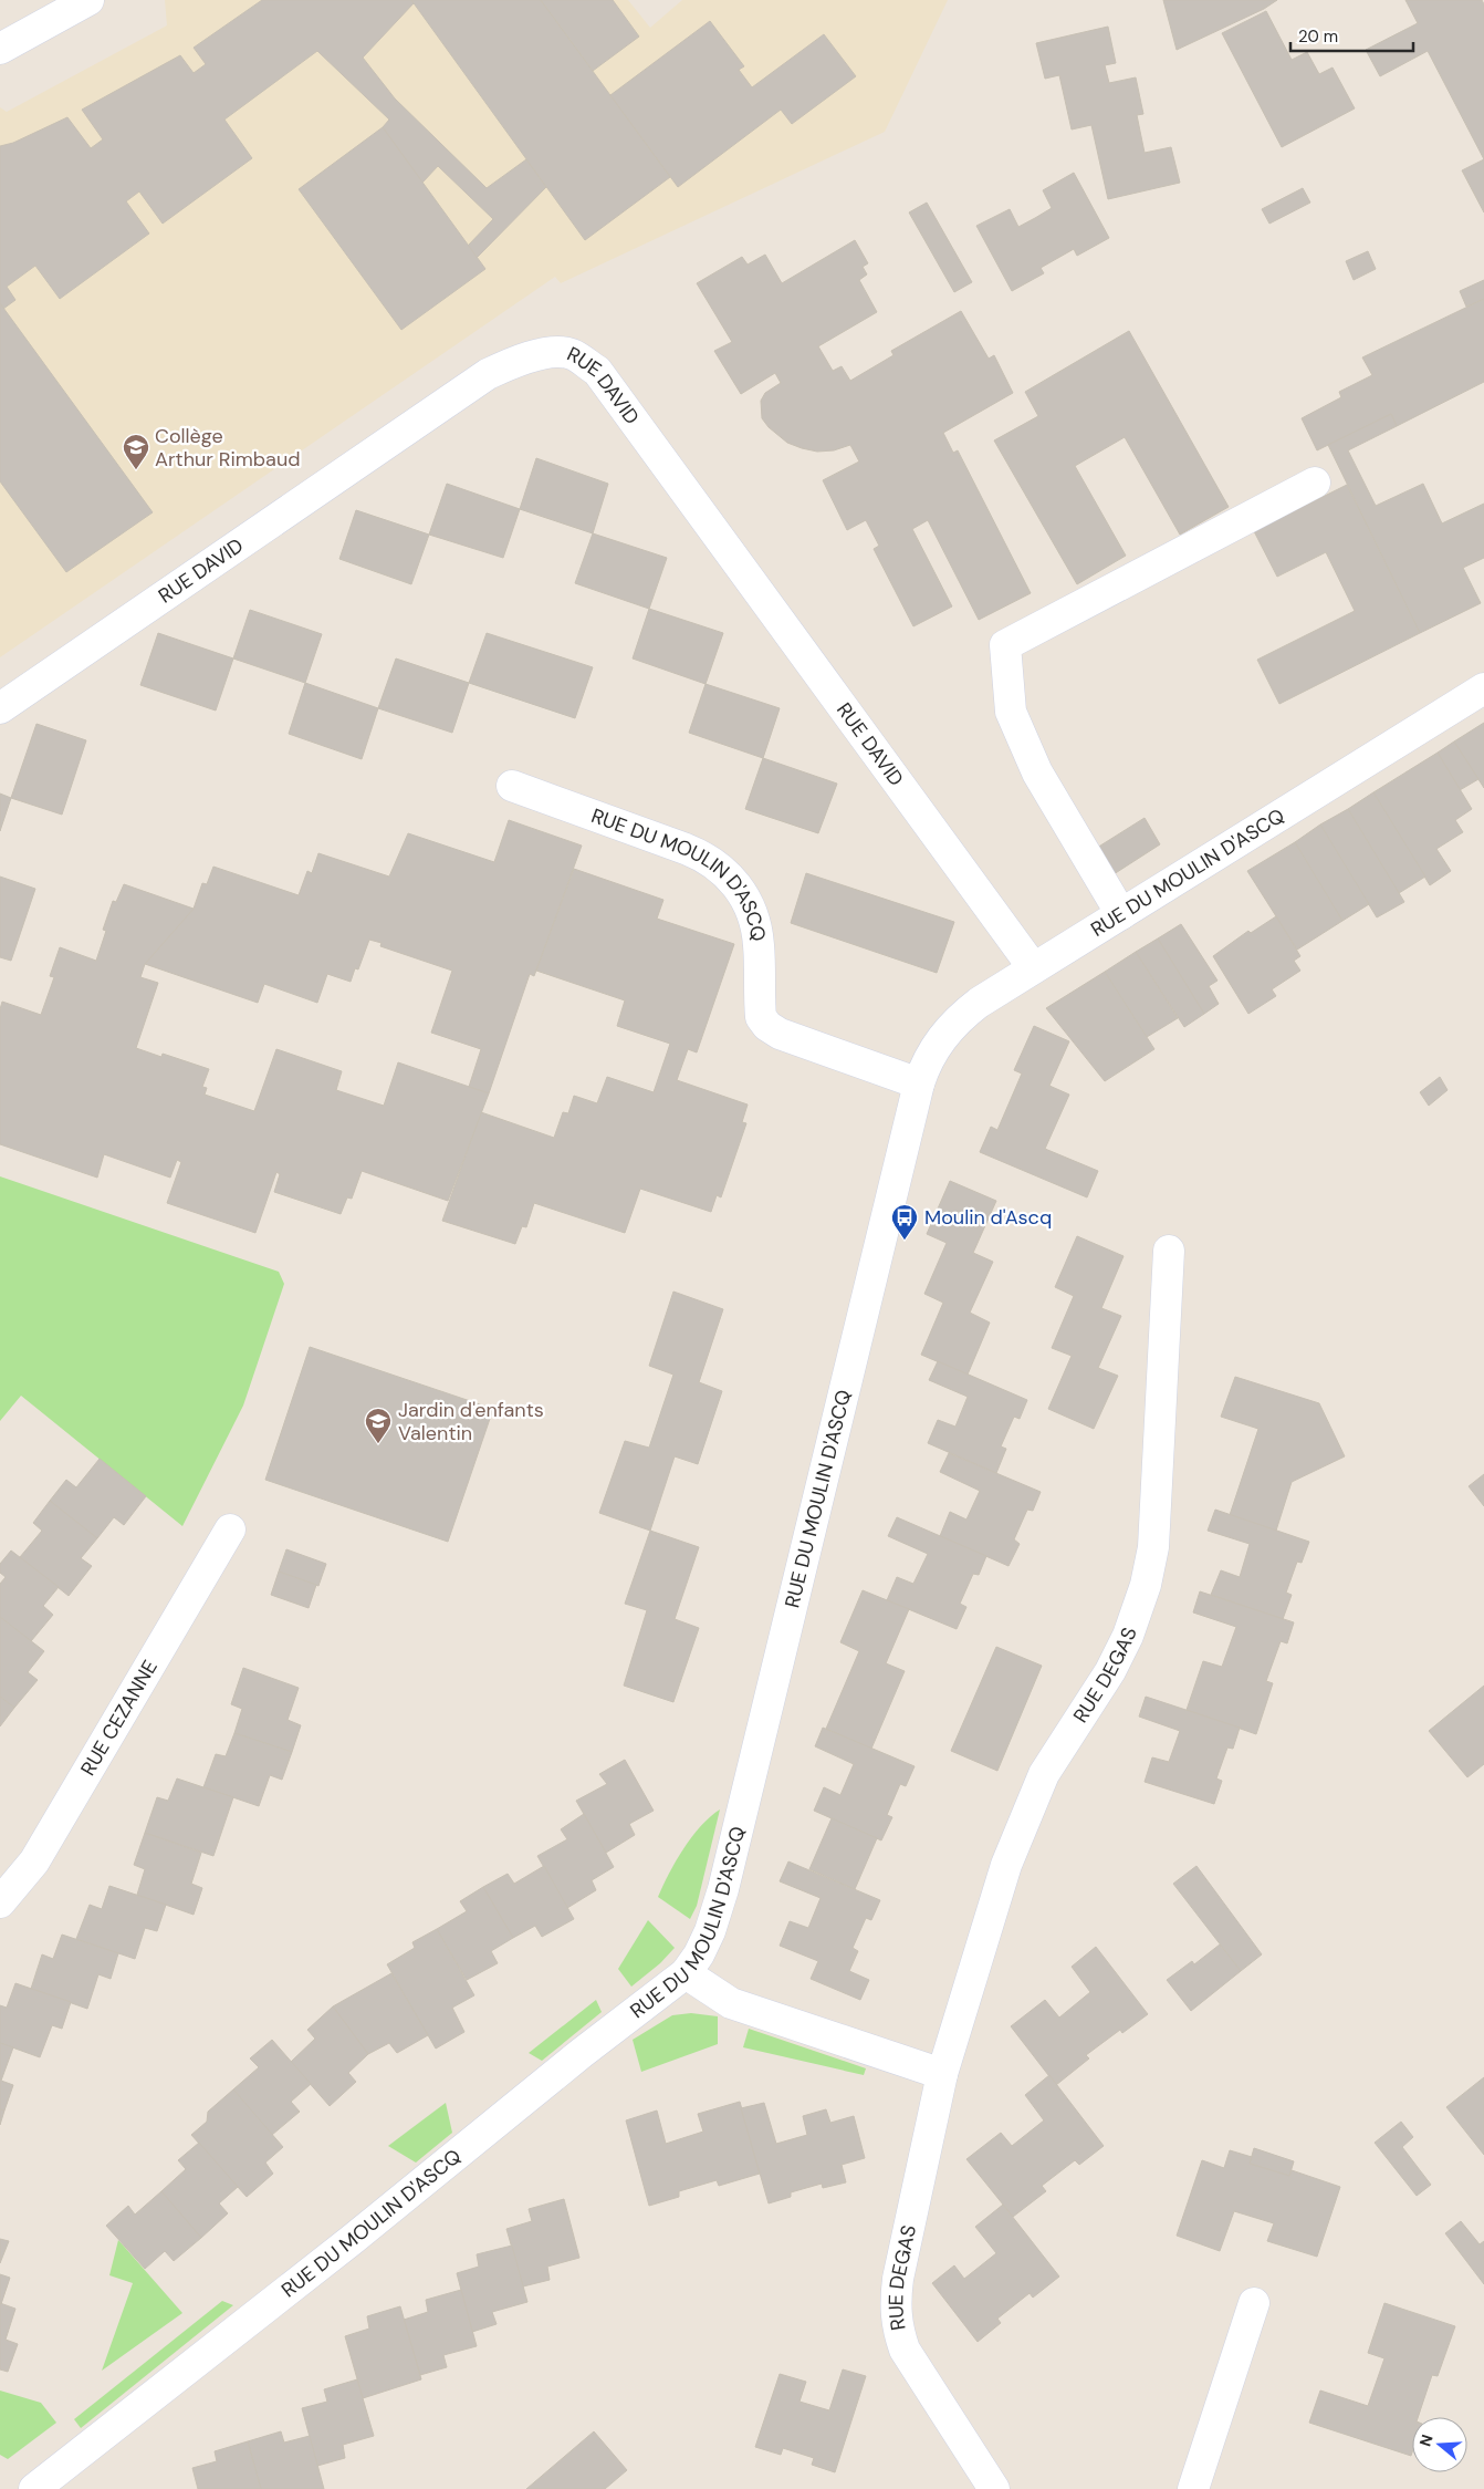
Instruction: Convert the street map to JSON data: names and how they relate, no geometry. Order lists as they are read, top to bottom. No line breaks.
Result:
{"streets":{"street":["RUE DAVID","RUE DU MOULIN D'ASCQ","RUE DEGAS","RUE CEZANNE"]},"crossings":[["RUE DAVID","RUE DU MOULIN D'ASCQ"]],"places":{"school or university":["Collège Arthur Rimbaud","Jardin d'enfants Valentin"],"bus stop":["Moulin d'Ascq"]},"scale_bar":"20 m","north":"left"}
